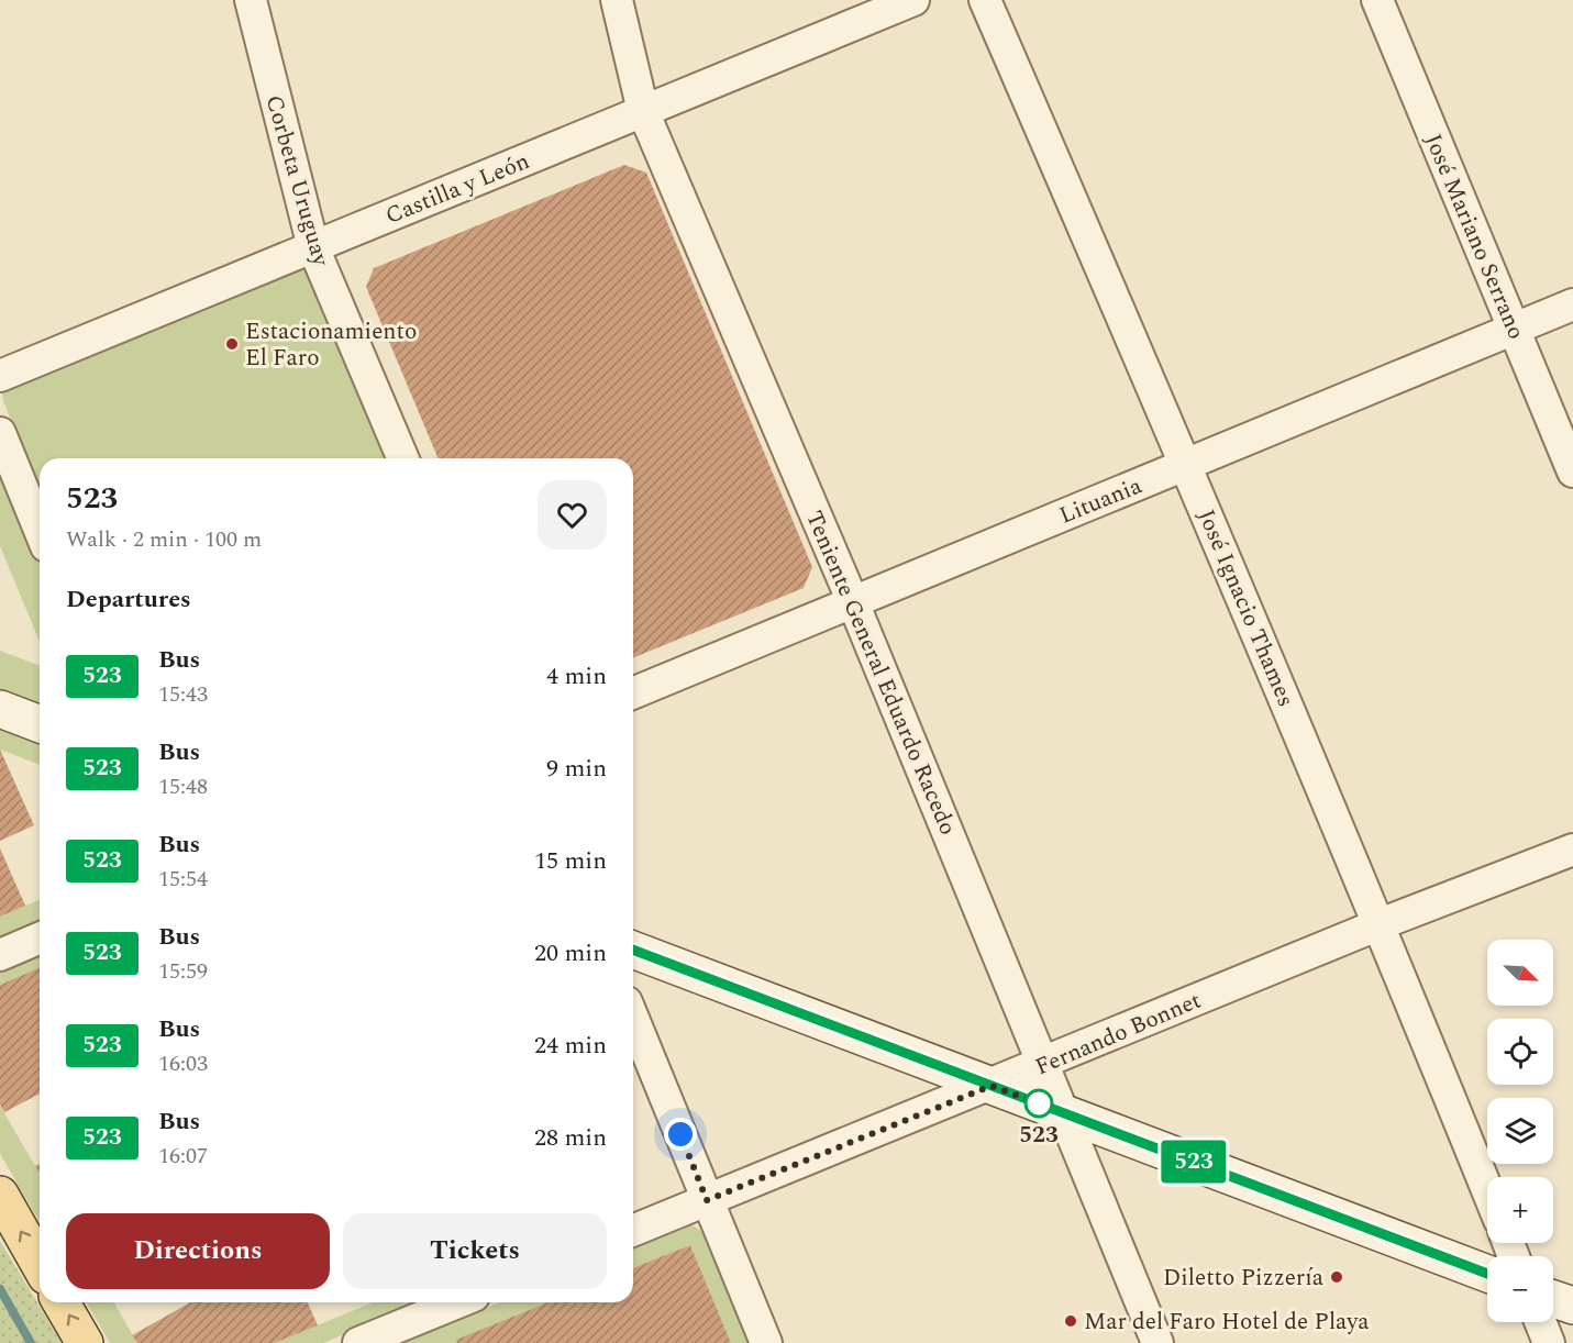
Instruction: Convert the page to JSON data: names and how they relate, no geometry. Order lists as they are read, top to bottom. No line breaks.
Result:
{"streets":{"street":["Corbeta Uruguay","Castilla y León","José Mariano Serrano","Lituania","José Ignacio Thames","Teniente General Eduardo Racedo","Fernando Bonnet"]},"crossings":[["Corbeta Uruguay","Castilla y León"],["Castilla y León","Teniente General Eduardo Racedo"],["José Mariano Serrano","Lituania"],["Lituania","José Ignacio Thames"],["Lituania","Teniente General Eduardo Racedo"],["José Ignacio Thames","Fernando Bonnet"],["Teniente General Eduardo Racedo","Fernando Bonnet"]],"places":["Estacionamiento El Faro","523","Diletto Pizzería","Mar del Faro Hotel de Playa"],"lines":["bus line 523"],"north":"bottom right","page":{"on_map":"523","heading":[["523","Walk · 2 min · 100 m"],"Departures"],"list":[{"mark":"523","name":"Bus","note":"15:43","value":"4 min"},{"mark":"523","name":"Bus","note":"15:48","value":"9 min"},{"mark":"523","name":"Bus","note":"15:54","value":"15 min"},{"mark":"523","name":"Bus","note":"15:59","value":"20 min"},{"mark":"523","name":"Bus","note":"16:03","value":"24 min"},{"mark":"523","name":"Bus","note":"16:07","value":"28 min"}],"map_buttons":["+","−"],"buttons":["Directions","Tickets"]}}
